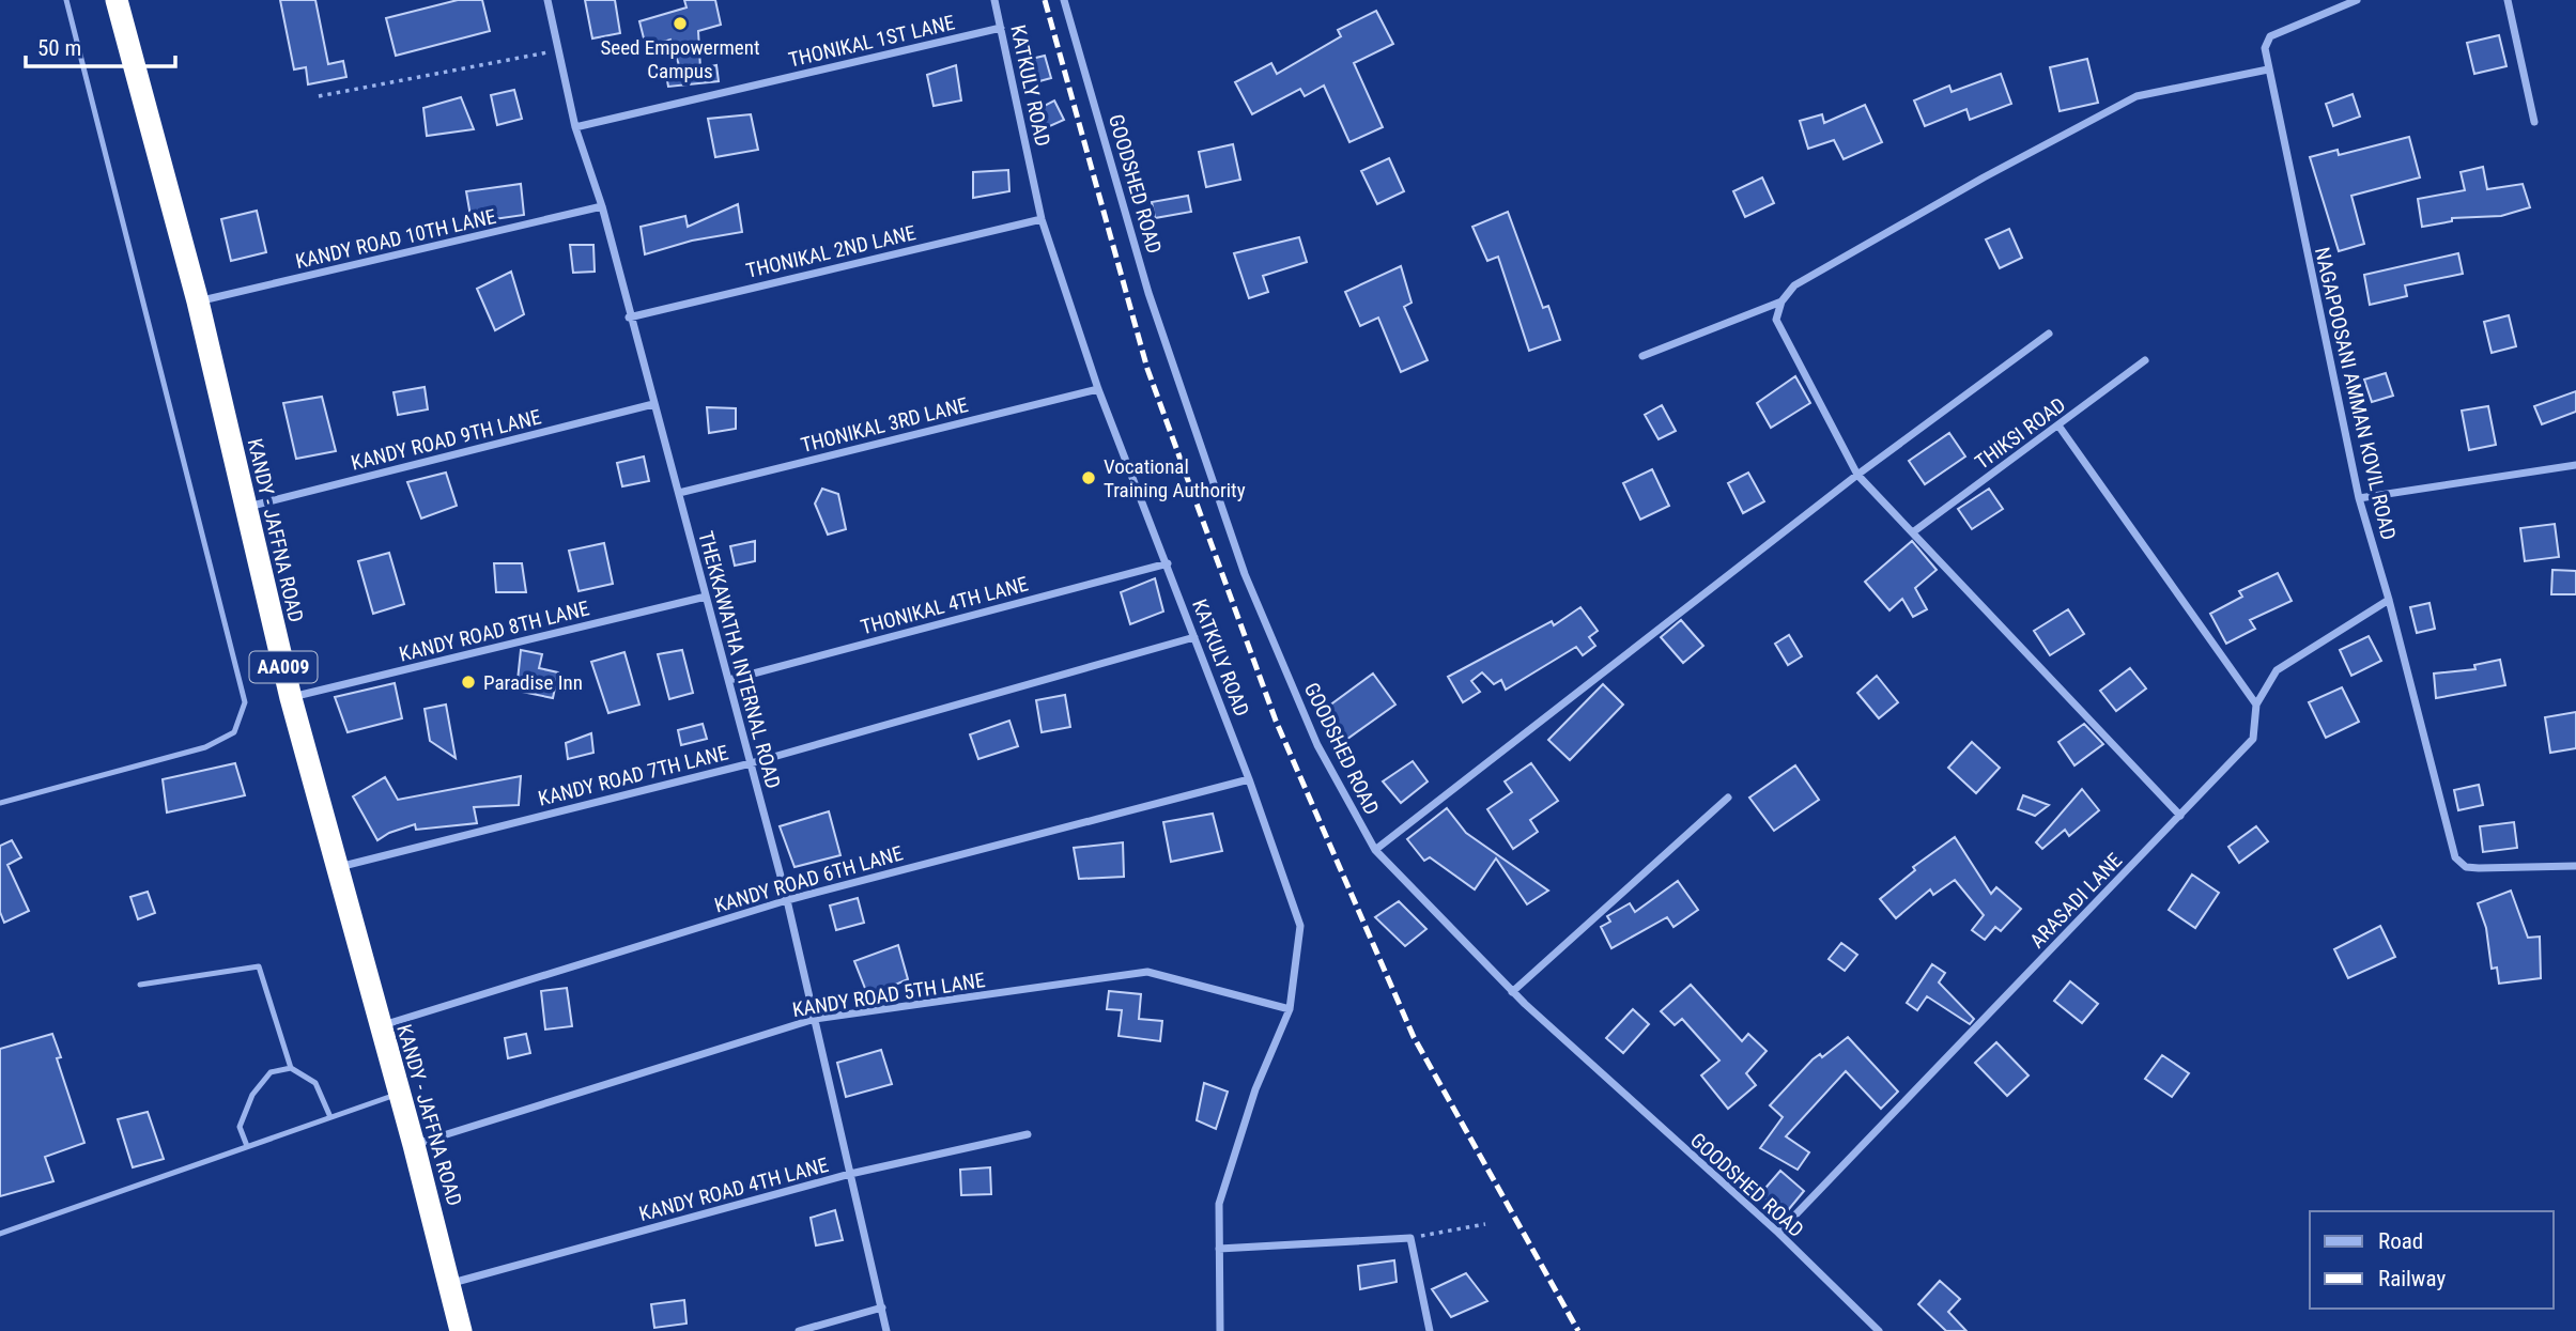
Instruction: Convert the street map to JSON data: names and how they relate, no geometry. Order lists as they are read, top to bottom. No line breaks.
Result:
{"streets":{"highway":["KANDY - JAFFNA ROAD","AA009"],"street":["THONIKAL 1ST LANE","KATKULY ROAD","GOODSHED ROAD","KANDY ROAD 10TH LANE","THONIKAL 2ND LANE","NAGAPOOSANI AMMAN KOVIL ROAD","THONIKAL 3RD LANE","THIKSI ROAD","KANDY ROAD 9TH LANE","THONIKAL 4TH LANE","KANDY ROAD 8TH LANE","THEKKAWATHA INTERNAL ROAD","KANDY ROAD 7TH LANE","KANDY ROAD 6TH LANE","ARASADI LANE","KANDY ROAD 5TH LANE","KANDY ROAD 4TH LANE"]},"crossings":[["THONIKAL 1ST LANE","KATKULY ROAD"],["THONIKAL 1ST LANE","THEKKAWATHA INTERNAL ROAD"],["KATKULY ROAD","THONIKAL 2ND LANE"],["KATKULY ROAD","THONIKAL 3RD LANE"],["KATKULY ROAD","THONIKAL 4TH LANE"],["KATKULY ROAD","KANDY ROAD 7TH LANE"],["KATKULY ROAD","KANDY ROAD 6TH LANE"],["KATKULY ROAD","KANDY ROAD 5TH LANE"],["GOODSHED ROAD","ARASADI LANE"],["KANDY ROAD 10TH LANE","KANDY - JAFFNA ROAD"],["KANDY ROAD 10TH LANE","THEKKAWATHA INTERNAL ROAD"],["THONIKAL 2ND LANE","THEKKAWATHA INTERNAL ROAD"],["NAGAPOOSANI AMMAN KOVIL ROAD","ARASADI LANE"],["THONIKAL 3RD LANE","THEKKAWATHA INTERNAL ROAD"],["KANDY ROAD 9TH LANE","KANDY - JAFFNA ROAD"],["KANDY ROAD 9TH LANE","THEKKAWATHA INTERNAL ROAD"],["KANDY - JAFFNA ROAD","KANDY ROAD 8TH LANE"],["KANDY - JAFFNA ROAD","KANDY ROAD 7TH LANE"],["KANDY - JAFFNA ROAD","KANDY ROAD 6TH LANE"],["KANDY - JAFFNA ROAD","KANDY ROAD 5TH LANE"],["KANDY - JAFFNA ROAD","KANDY ROAD 4TH LANE"],["THONIKAL 4TH LANE","THEKKAWATHA INTERNAL ROAD"],["KANDY ROAD 8TH LANE","THEKKAWATHA INTERNAL ROAD"],["THEKKAWATHA INTERNAL ROAD","KANDY ROAD 7TH LANE"],["THEKKAWATHA INTERNAL ROAD","KANDY ROAD 6TH LANE"],["THEKKAWATHA INTERNAL ROAD","KANDY ROAD 5TH LANE"],["THEKKAWATHA INTERNAL ROAD","KANDY ROAD 4TH LANE"]],"places":["Seed Empowerment Campus","Vocational Training Authority","Paradise Inn"],"legend":["Road","Railway"],"scale_bar":"50 m"}
